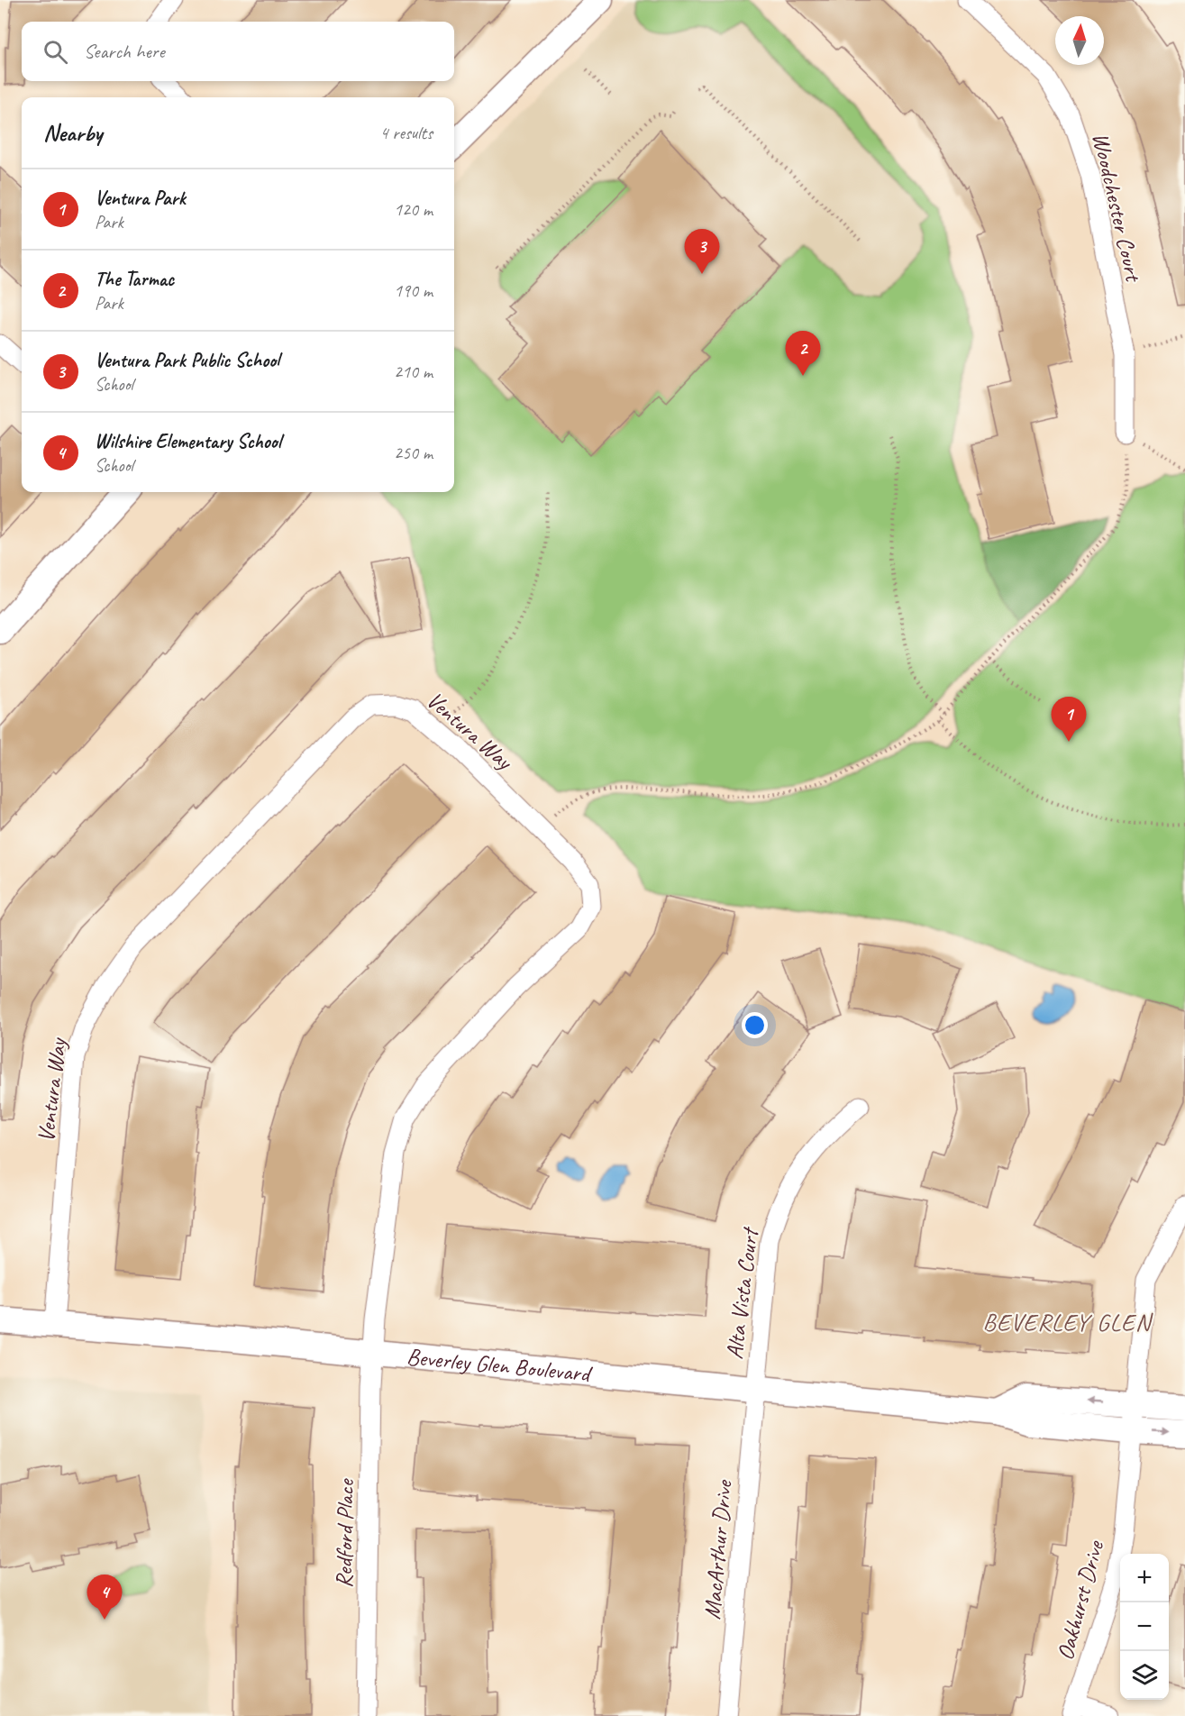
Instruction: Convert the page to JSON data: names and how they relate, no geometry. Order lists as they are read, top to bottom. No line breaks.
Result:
{"streets":{"street":["Woodchester Court","Ventura Way","Alta Vista Court","Beverley Glen Boulevard","Redford Place","MacArthur Drive","Oakhurst Drive"]},"crossings":[["Ventura Way","Beverley Glen Boulevard"],["Ventura Way","Redford Place"],["Alta Vista Court","Beverley Glen Boulevard"],["Alta Vista Court","MacArthur Drive"],["Beverley Glen Boulevard","Redford Place"],["Beverley Glen Boulevard","MacArthur Drive"],["Beverley Glen Boulevard","Oakhurst Drive"]],"districts":["BEVERLEY GLEN"],"north":"top","page":{"search":"Search here","heading":["Nearby","4 results"],"list":[{"mark":"1","name":"Ventura Park","note":"Park","value":"120 m"},{"mark":"2","name":"The Tarmac","note":"Park","value":"190 m"},{"mark":"3","name":"Ventura Park Public School","note":"School","value":"210 m"},{"mark":"4","name":"Wilshire Elementary School","note":"School","value":"250 m"}],"pins":["3","2","1","4"],"map_buttons":["+","−"]}}
